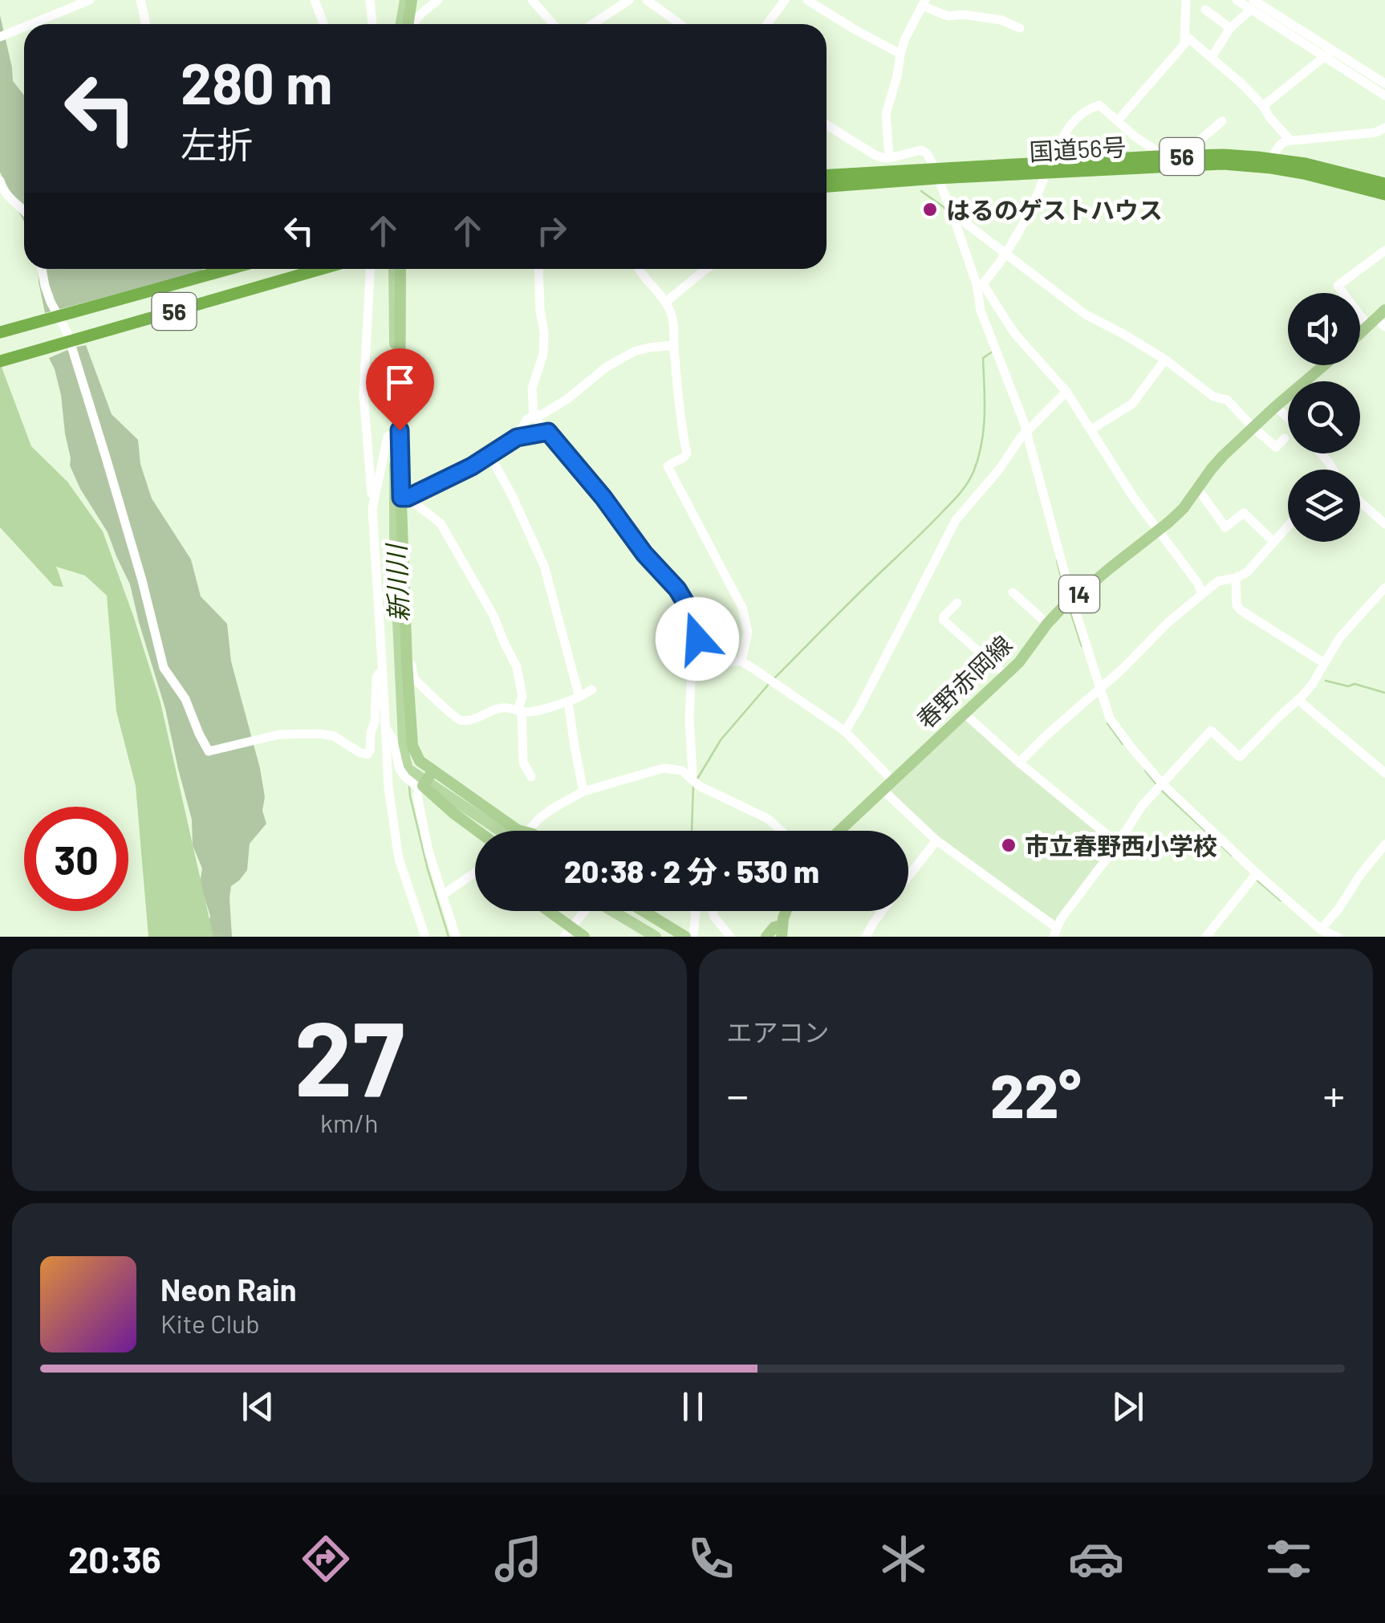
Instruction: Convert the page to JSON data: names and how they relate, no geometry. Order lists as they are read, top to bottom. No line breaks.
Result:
{"streets":{"highway":["国道56号","56"],"main road":["14","春野赤岡線"]},"water":["新川川"],"places":["はるのゲストハウス","市立春野西小学校"],"page":{"turn":["280 m","左折"],"limit":"30","trip":"20:38 · 2 分 · 530 m","tile":[["27","km/h"],"エアコン"],"heat":["−","22°","+"],"song":["Neon Rain","Kite Club"],"tabs":"20:36"}}
